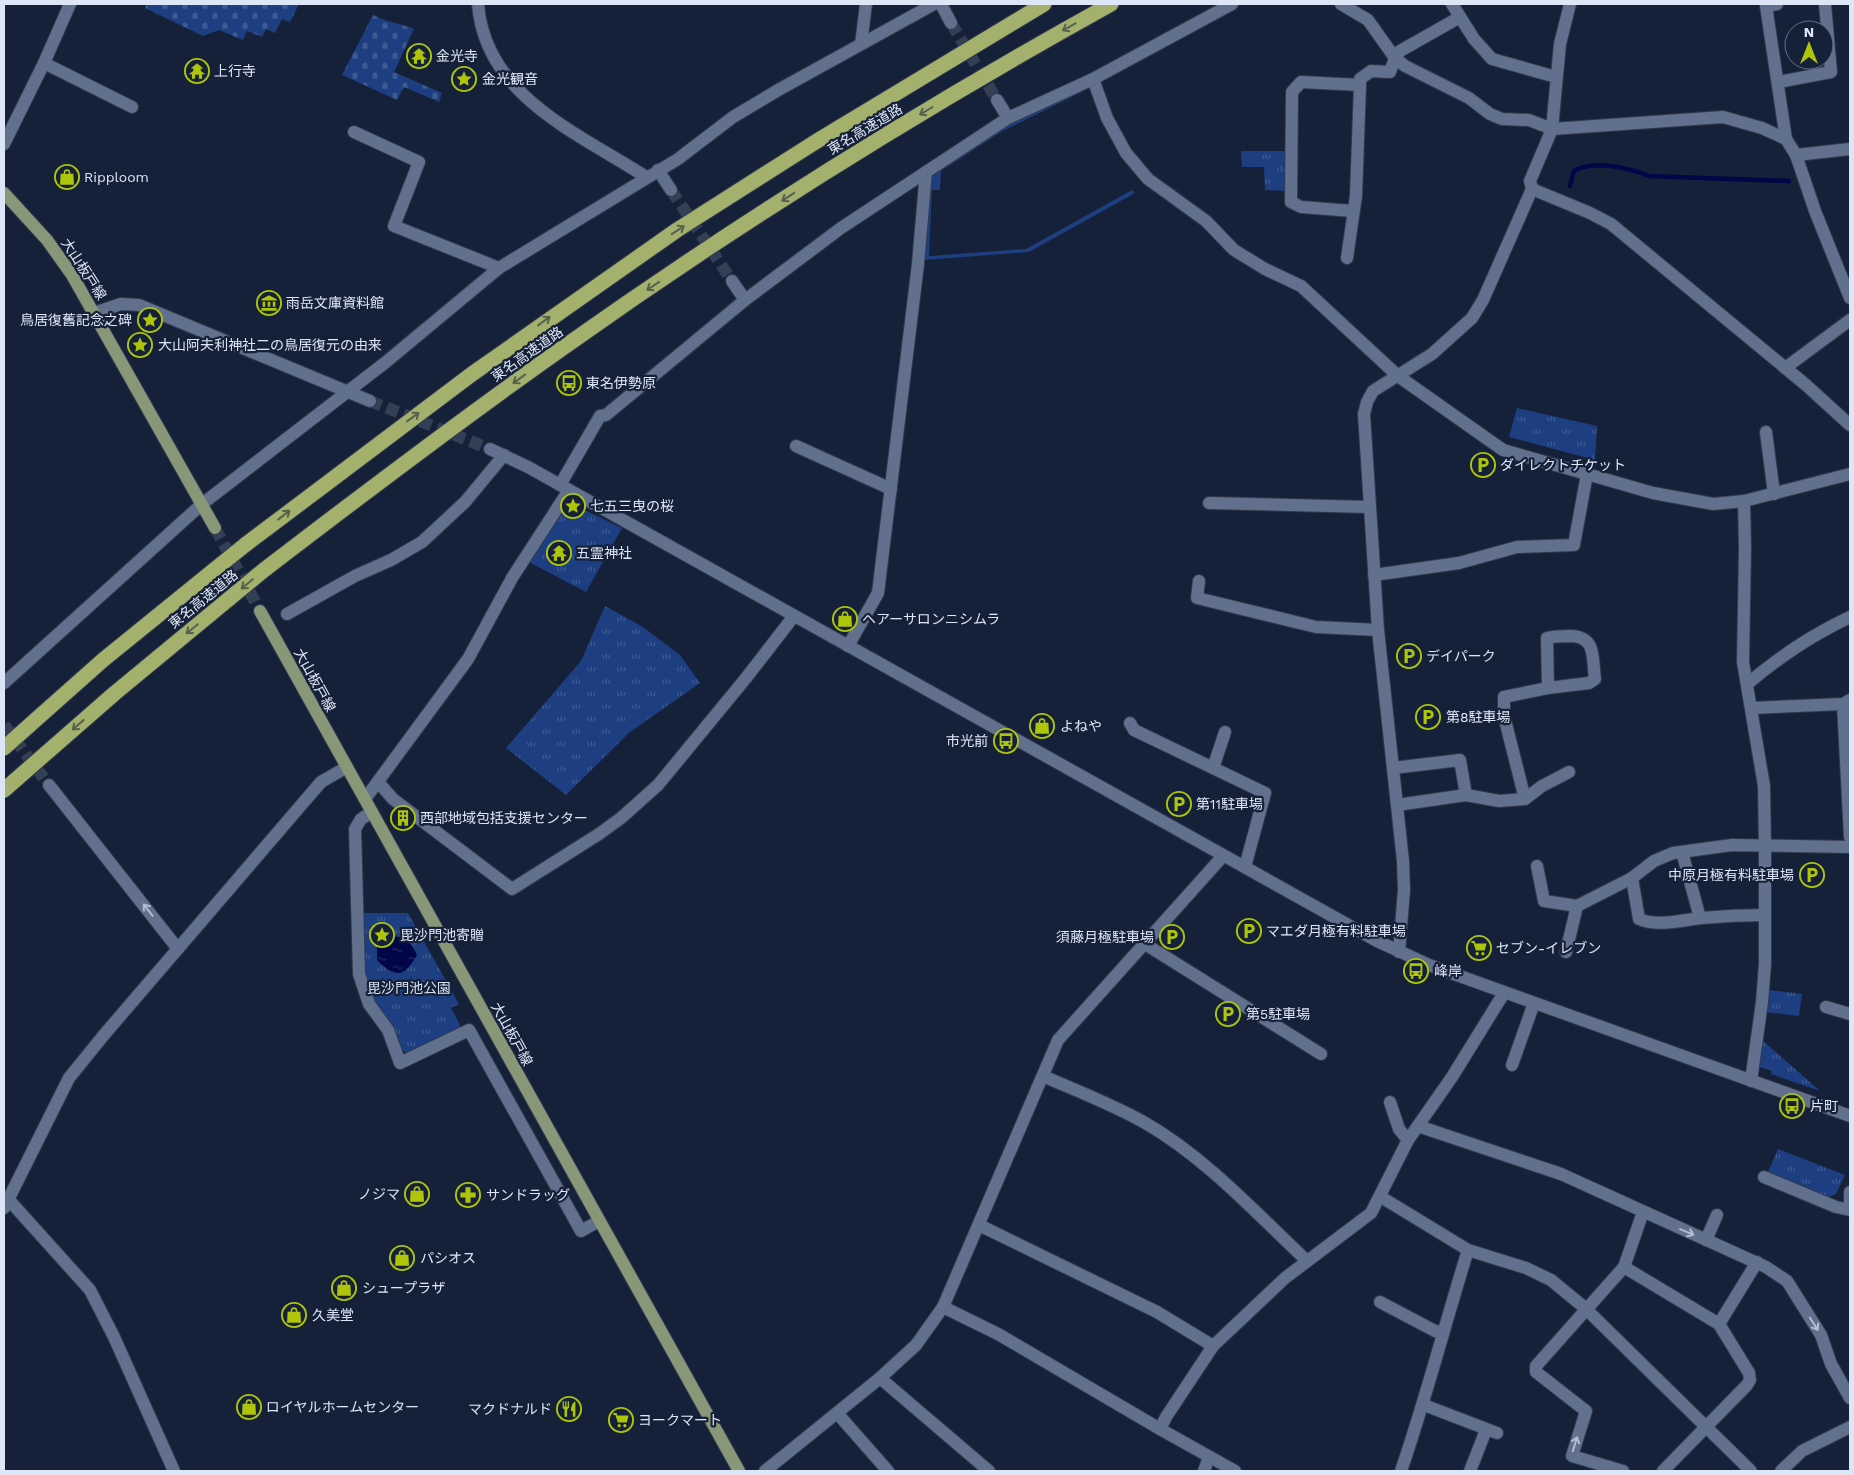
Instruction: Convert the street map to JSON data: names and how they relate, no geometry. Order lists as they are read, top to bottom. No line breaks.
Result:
{"streets":{"highway":["東名高速道路"],"main road":["大山板戸線"]},"parks":["毘沙門池公園"],"places":{"temple":["金光寺","上行寺","五霊神社"],"place":["金光観音","鳥居復舊記念之碑","大山阿夫利神社二の鳥居復元の由来","七五三曳の桜","毘沙門池寄贈"],"shop":["Ripploom","ヘアーサロンニシムラ","よねや","ノジマ","パシオス","シュープラザ","久美堂","ロイヤルホームセンター"],"museum":["雨岳文庫資料館"],"bus stop":["東名伊勢原","市光前","峰岸","片町"],"parking":["ダイレクトチケット","デイパーク","第8駐車場","第11駐車場","中原月極有料駐車場","マエダ月極有料駐車場","須藤月極駐車場","第5駐車場"],"building":["西部地域包括支援センター"],"supermarket":["セブン-イレブン","ヨークマート"],"pharmacy":["サンドラッグ"],"restaurant":["マクドナルド"]},"north":"top"}
